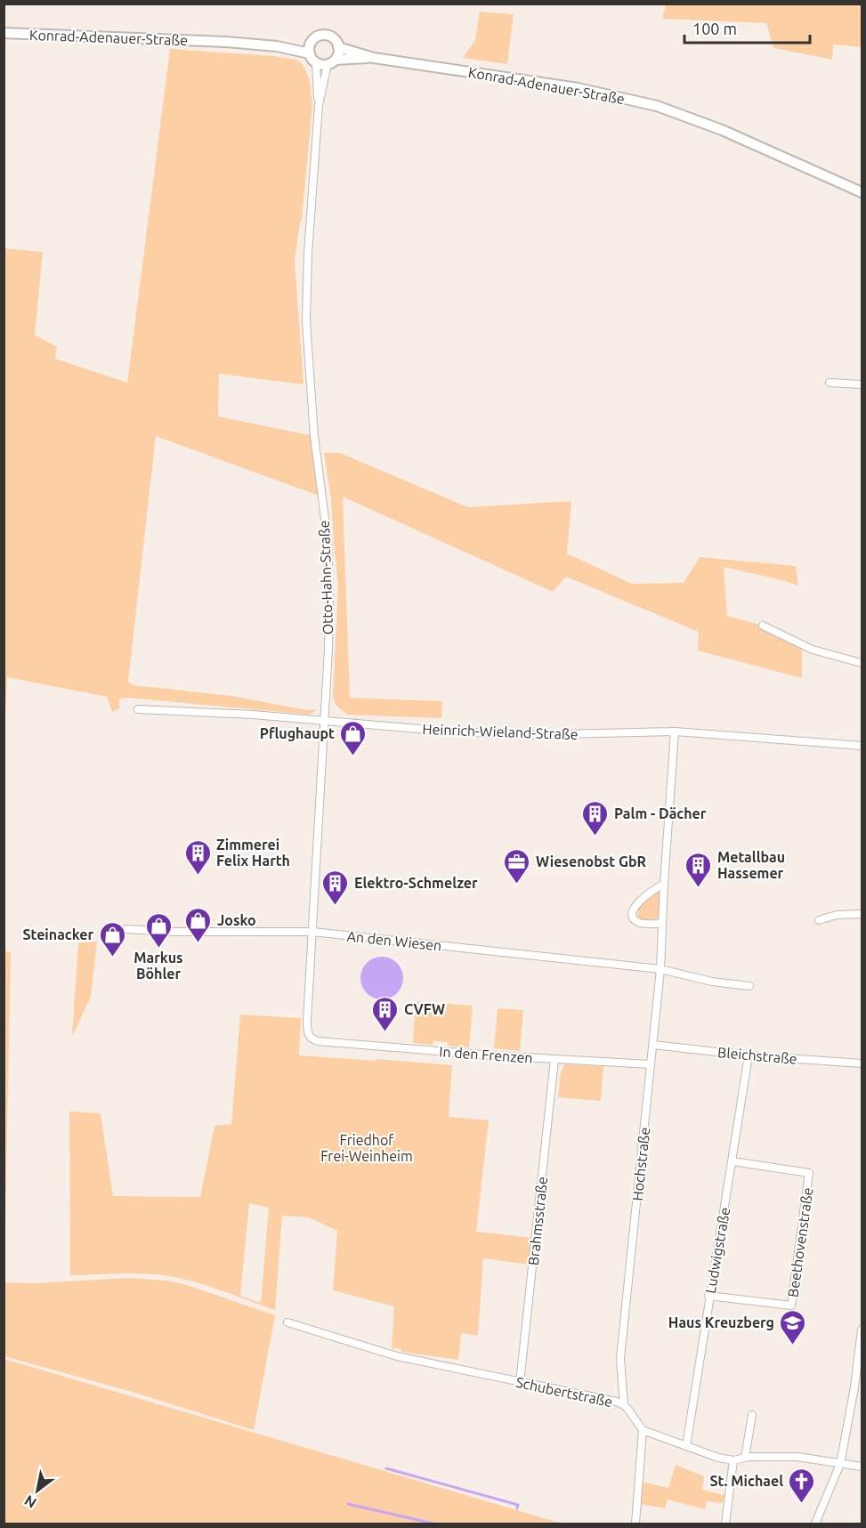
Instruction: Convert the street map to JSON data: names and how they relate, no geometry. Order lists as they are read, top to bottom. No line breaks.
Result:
{"streets":{"main road":["Konrad-Adenauer-Straße"],"street":["Otto-Hahn-Straße","Heinrich-Wieland-Straße","An den Wiesen","In den Frenzen","Bleichstraße","Hochstraße","Brahmsstraße","Beethovenstraße","Ludwigstraße","Schubertstraße"]},"crossings":[["Konrad-Adenauer-Straße","Otto-Hahn-Straße"],["Otto-Hahn-Straße","Heinrich-Wieland-Straße"],["Otto-Hahn-Straße","An den Wiesen"],["Otto-Hahn-Straße","In den Frenzen"],["Heinrich-Wieland-Straße","Hochstraße"],["An den Wiesen","Hochstraße"],["In den Frenzen","Hochstraße"],["In den Frenzen","Brahmsstraße"],["Bleichstraße","Hochstraße"],["Bleichstraße","Ludwigstraße"],["Hochstraße","Schubertstraße"],["Brahmsstraße","Schubertstraße"],["Beethovenstraße","Ludwigstraße"]],"parks":["Friedhof Frei-Weinheim"],"places":{"shop":["Pflughaupt","Josko","Markus Böhler","Steinacker"],"building":["Palm - Dächer","Zimmerei Felix Harth","Metallbau Hassemer","Elektro-Schmelzer","CVFW"],"office":["Wiesenobst GbR"],"school or university":["Haus Kreuzberg"],"church":["St. Michael"]},"scale_bar":"100 m","north":"bottom left"}
